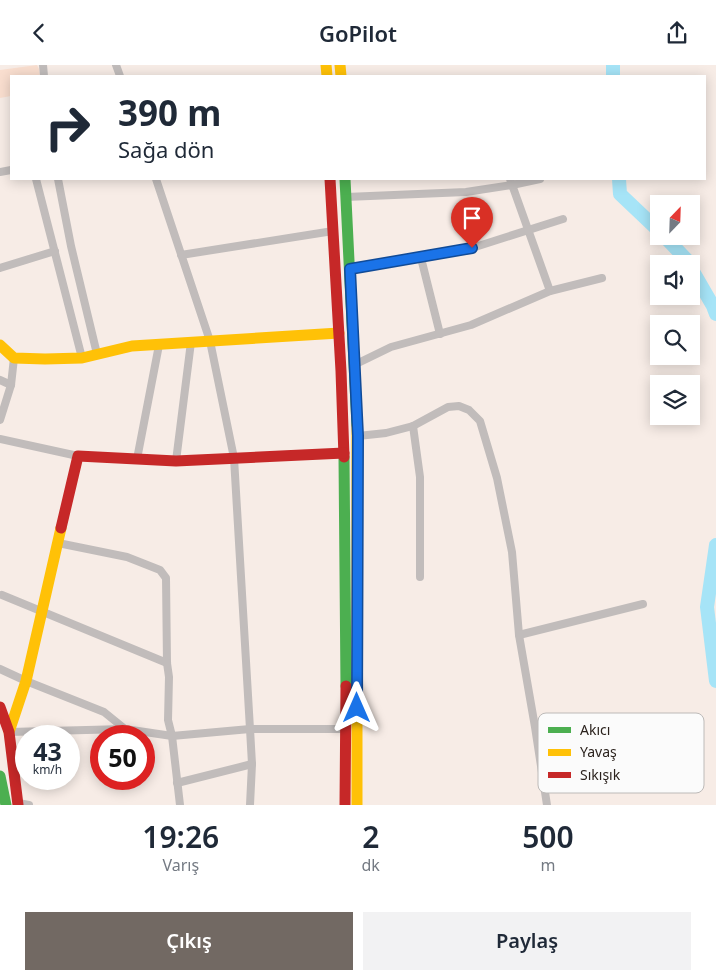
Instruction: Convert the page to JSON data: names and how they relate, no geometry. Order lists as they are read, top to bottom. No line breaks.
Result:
{"legend":["Akıcı","Yavaş","Sıkışık"],"north":"top right","page":{"header":"GoPilot","turn":["390 m","Sağa dön"],"speed":"43 km/h","limit":"50","eta":["19:26","Varış","2","dk","500","m"],"buttons":["Çıkış","Paylaş"]}}
